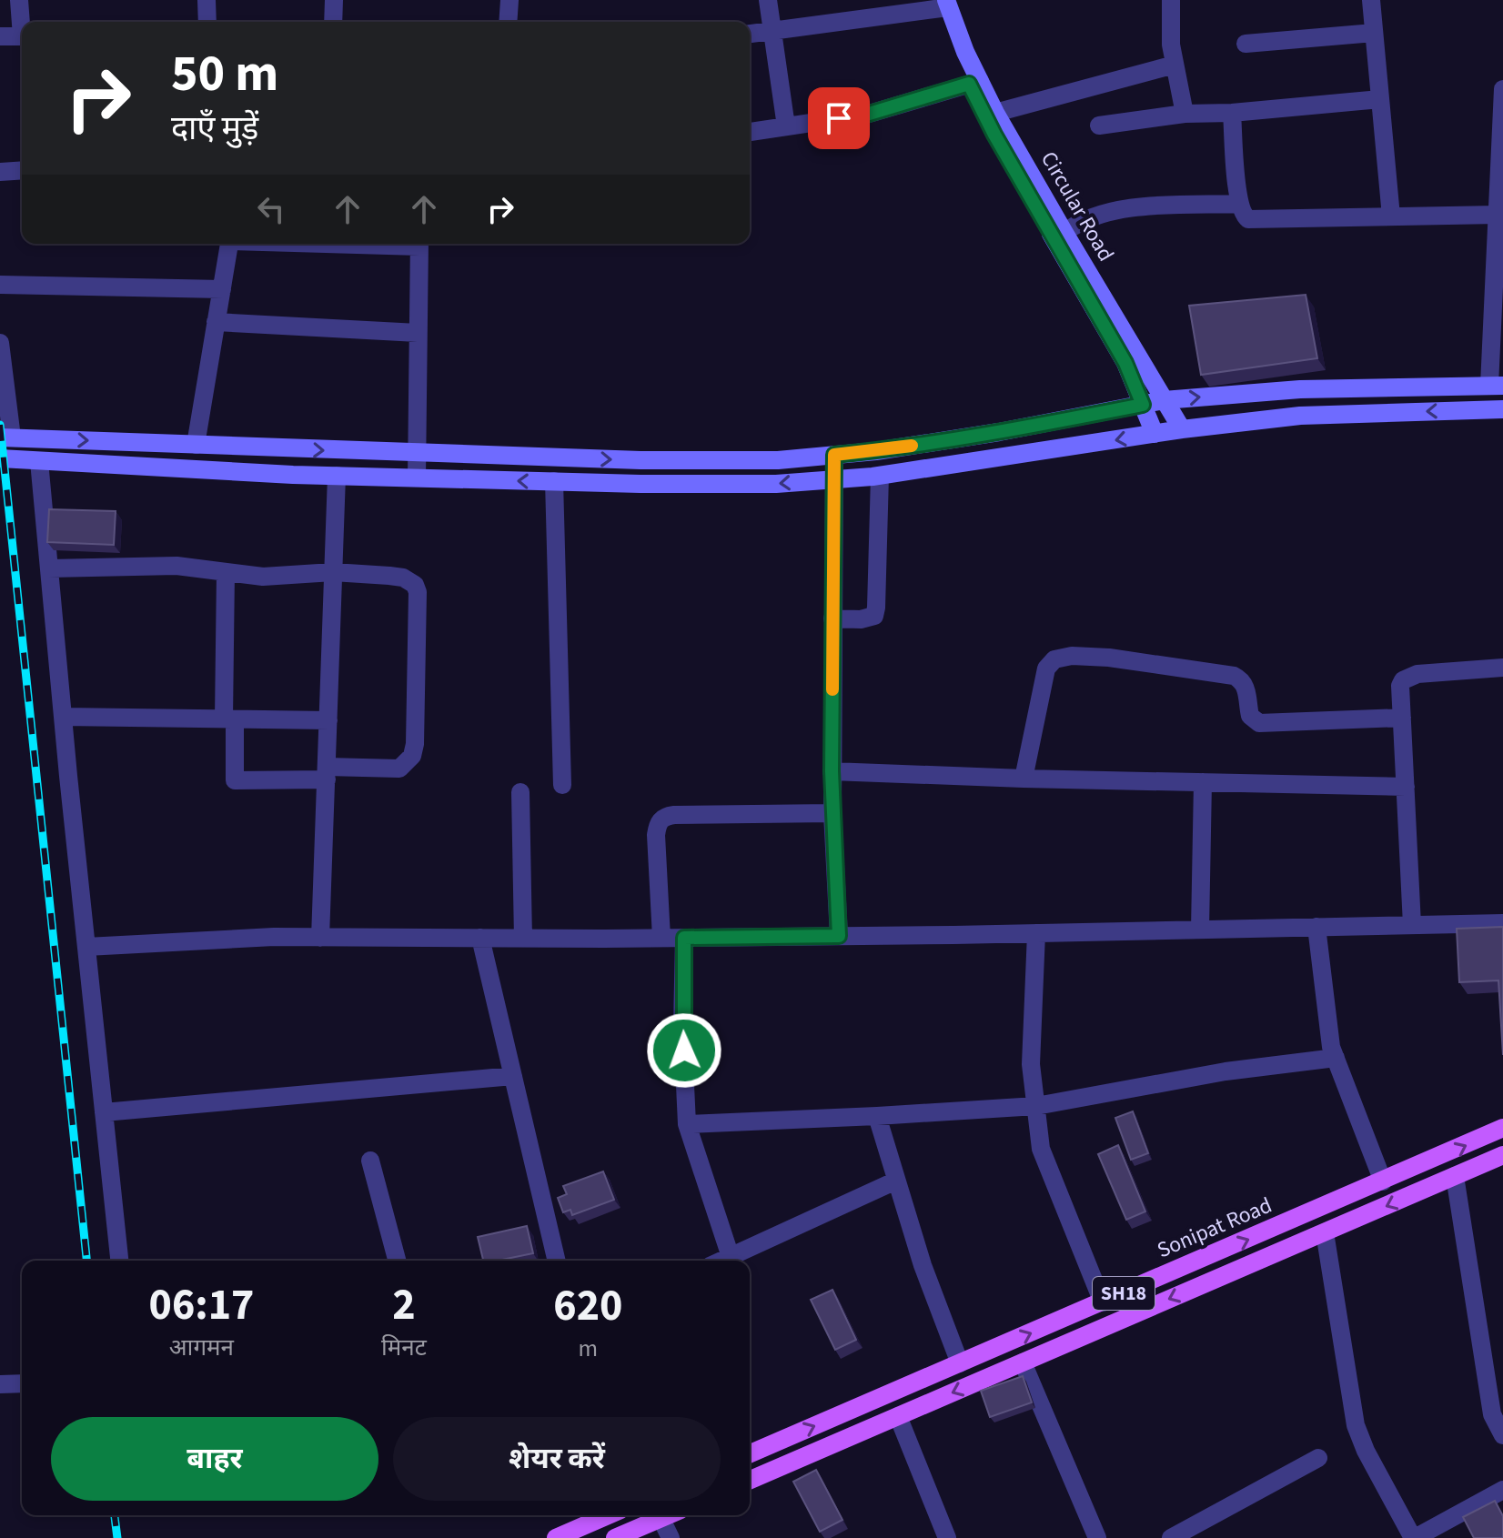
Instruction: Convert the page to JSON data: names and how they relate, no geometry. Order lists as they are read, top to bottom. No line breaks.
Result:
{"streets":{"main road":["Circular Road","Sonipat Road","SH18"]},"page":{"turn":["50 m","दाएँ मुड़ें"],"eta":["06:17","आगमन","2","मिनट","620","m"],"buttons":["बाहर","शेयर करें"]}}
